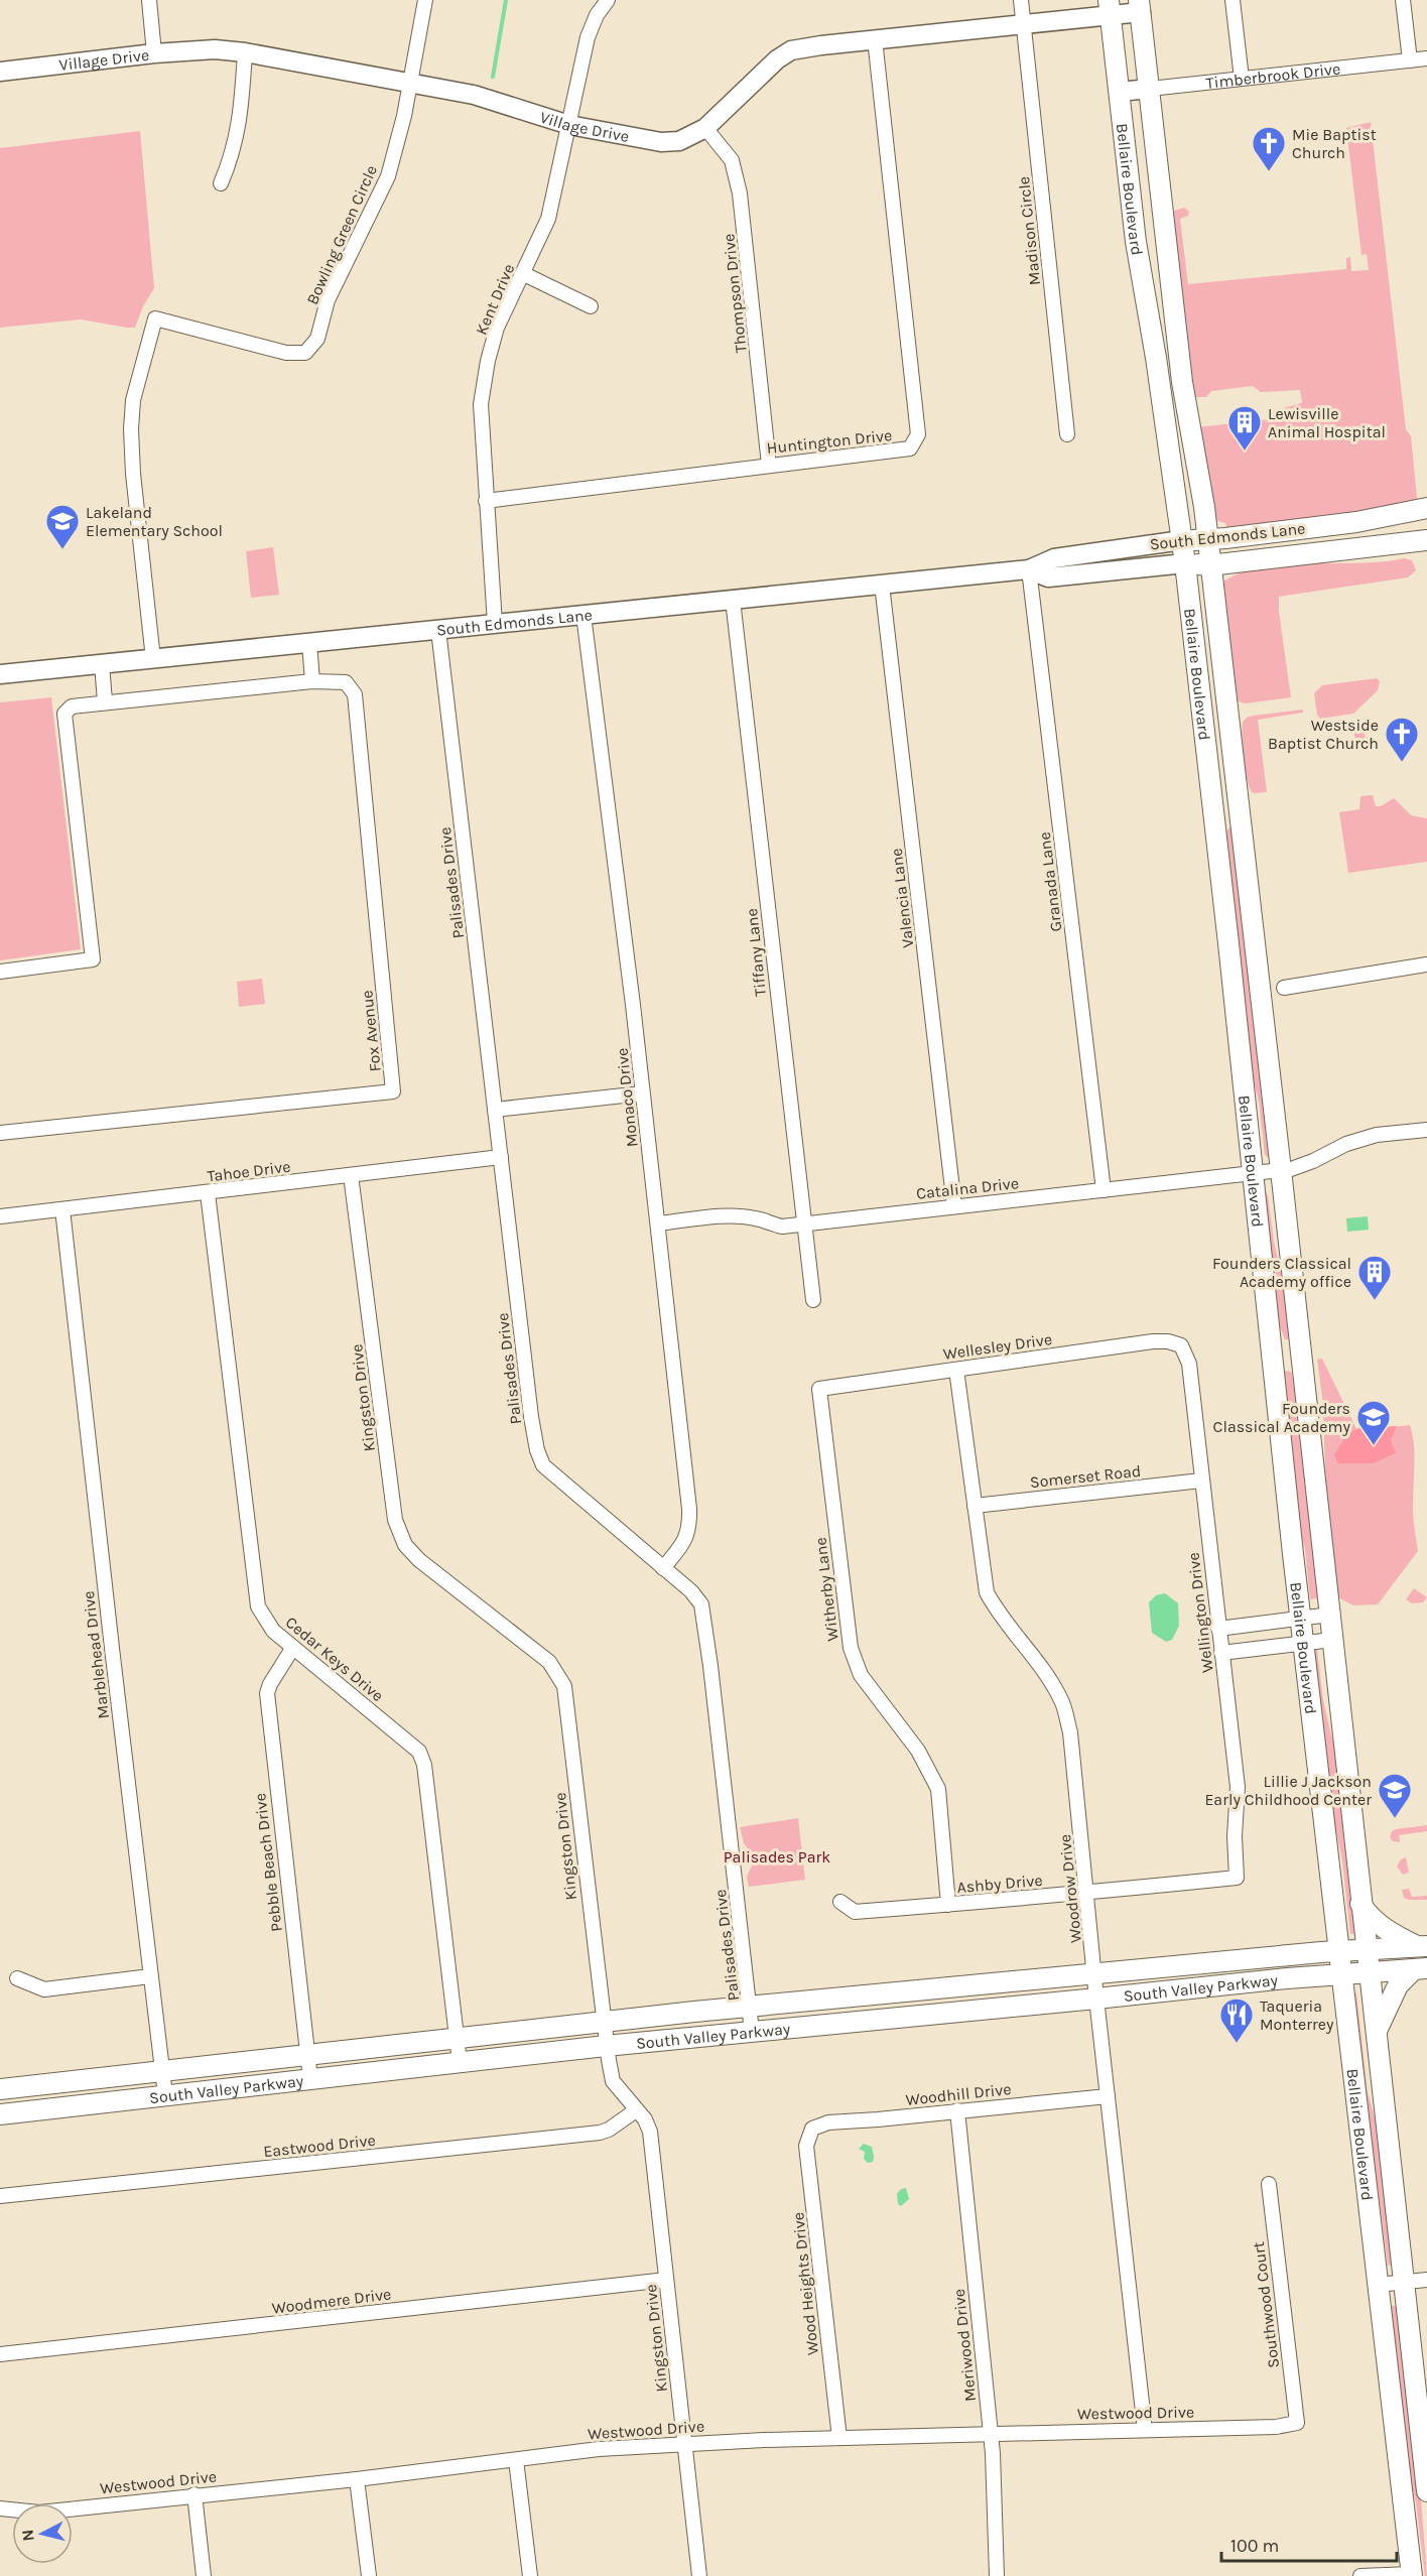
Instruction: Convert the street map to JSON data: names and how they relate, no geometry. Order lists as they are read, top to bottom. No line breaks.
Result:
{"streets":{"main road":["Bellaire Boulevard","South Edmonds Lane","South Valley Parkway"],"street":["Village Drive","Timberbrook Drive","Madison Circle","Bowling Green Circle","Thompson Drive","Kent Drive","Huntington Drive","Granada Lane","Palisades Drive","Valencia Lane","Tiffany Lane","Fox Avenue","Monaco Drive","Tahoe Drive","Catalina Drive","Wellesley Drive","Kingston Drive","Somerset Road","Witherby Lane","Wellington Drive","Marblehead Drive","Cedar Keys Drive","Pebble Beach Drive","Ashby Drive","Woodrow Drive","Woodhill Drive","Eastwood Drive","Wood Heights Drive","Woodmere Drive","Southwood Court","Meriwood Drive","Westwood Drive"]},"crossings":[["Village Drive","Bellaire Boulevard"],["Village Drive","Madison Circle"],["Village Drive","Bowling Green Circle"],["Village Drive","Thompson Drive"],["Village Drive","Kent Drive"],["Village Drive","Huntington Drive"],["Timberbrook Drive","Bellaire Boulevard"],["Bellaire Boulevard","South Edmonds Lane"],["Bellaire Boulevard","Catalina Drive"],["Bellaire Boulevard","South Valley Parkway"],["Bowling Green Circle","South Edmonds Lane"],["Thompson Drive","Huntington Drive"],["Kent Drive","Huntington Drive"],["Kent Drive","South Edmonds Lane"],["South Edmonds Lane","Granada Lane"],["South Edmonds Lane","Palisades Drive"],["South Edmonds Lane","Valencia Lane"],["South Edmonds Lane","Tiffany Lane"],["South Edmonds Lane","Monaco Drive"],["Granada Lane","Catalina Drive"],["Palisades Drive","Monaco Drive"],["Palisades Drive","Tahoe Drive"],["Palisades Drive","South Valley Parkway"],["Valencia Lane","Catalina Drive"],["Tiffany Lane","Catalina Drive"],["Monaco Drive","Catalina Drive"],["Tahoe Drive","Kingston Drive"],["Tahoe Drive","Marblehead Drive"],["Tahoe Drive","Cedar Keys Drive"],["Wellesley Drive","Witherby Lane"],["Wellesley Drive","Wellington Drive"],["Wellesley Drive","Woodrow Drive"],["Kingston Drive","South Valley Parkway"],["Kingston Drive","Eastwood Drive"],["Kingston Drive","Woodmere Drive"],["Kingston Drive","Westwood Drive"],["Somerset Road","Wellington Drive"],["Somerset Road","Woodrow Drive"],["Witherby Lane","Ashby Drive"],["Wellington Drive","Ashby Drive"],["Marblehead Drive","South Valley Parkway"],["Cedar Keys Drive","Pebble Beach Drive"],["Cedar Keys Drive","South Valley Parkway"],["Pebble Beach Drive","South Valley Parkway"],["Ashby Drive","Woodrow Drive"],["Woodrow Drive","South Valley Parkway"],["Woodrow Drive","Woodhill Drive"],["Woodrow Drive","Westwood Drive"],["Woodhill Drive","Wood Heights Drive"],["Woodhill Drive","Meriwood Drive"],["Wood Heights Drive","Westwood Drive"],["Southwood Court","Westwood Drive"],["Meriwood Drive","Westwood Drive"]],"parks":["Palisades Park"],"places":{"church":["Mie Baptist Church","Westside Baptist Church"],"building":["Lewisville Animal Hospital","Founders Classical Academy office"],"school or university":["Lakeland Elementary School","Founders Classical Academy","Lillie J Jackson Early Childhood Center"],"restaurant":["Taqueria Monterrey"]},"scale_bar":"100 m","north":"left"}
